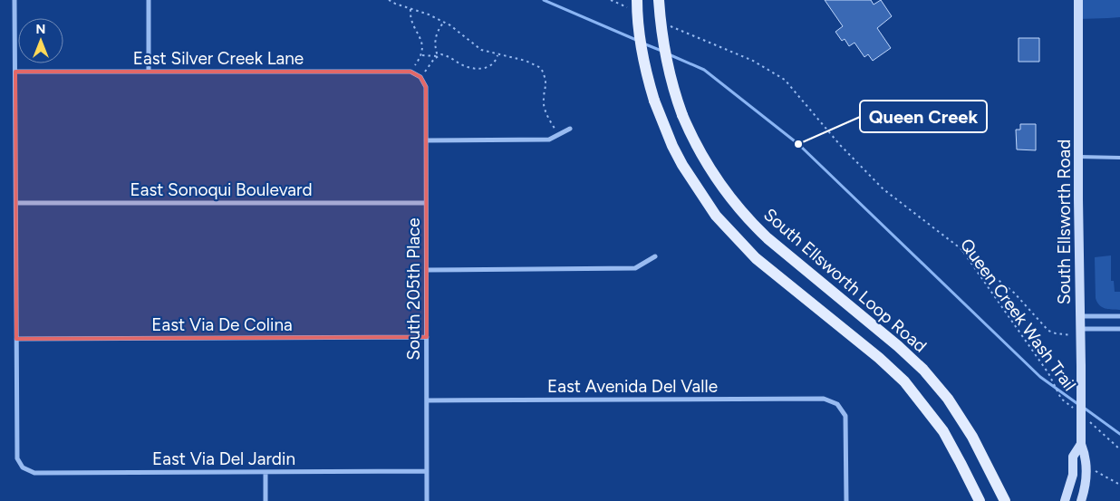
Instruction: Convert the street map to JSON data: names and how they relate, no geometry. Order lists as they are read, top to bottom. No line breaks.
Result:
{"streets":{"main road":["South Ellsworth Loop Road"],"street":["East Silver Creek Lane","East Sonoqui Boulevard","South Ellsworth Road","South 205th Place","East Via De Colina","East Avenida Del Valle","East Via Del Jardin"],"path":["Queen Creek Wash Trail"]},"crossings":[["East Silver Creek Lane","South 205th Place"],["East Sonoqui Boulevard","South 205th Place"],["South 205th Place","East Via De Colina"],["South 205th Place","East Avenida Del Valle"],["South 205th Place","East Via Del Jardin"],["East Via De Colina","East Via Del Jardin"]],"places":["Queen Creek"],"north":"top"}
